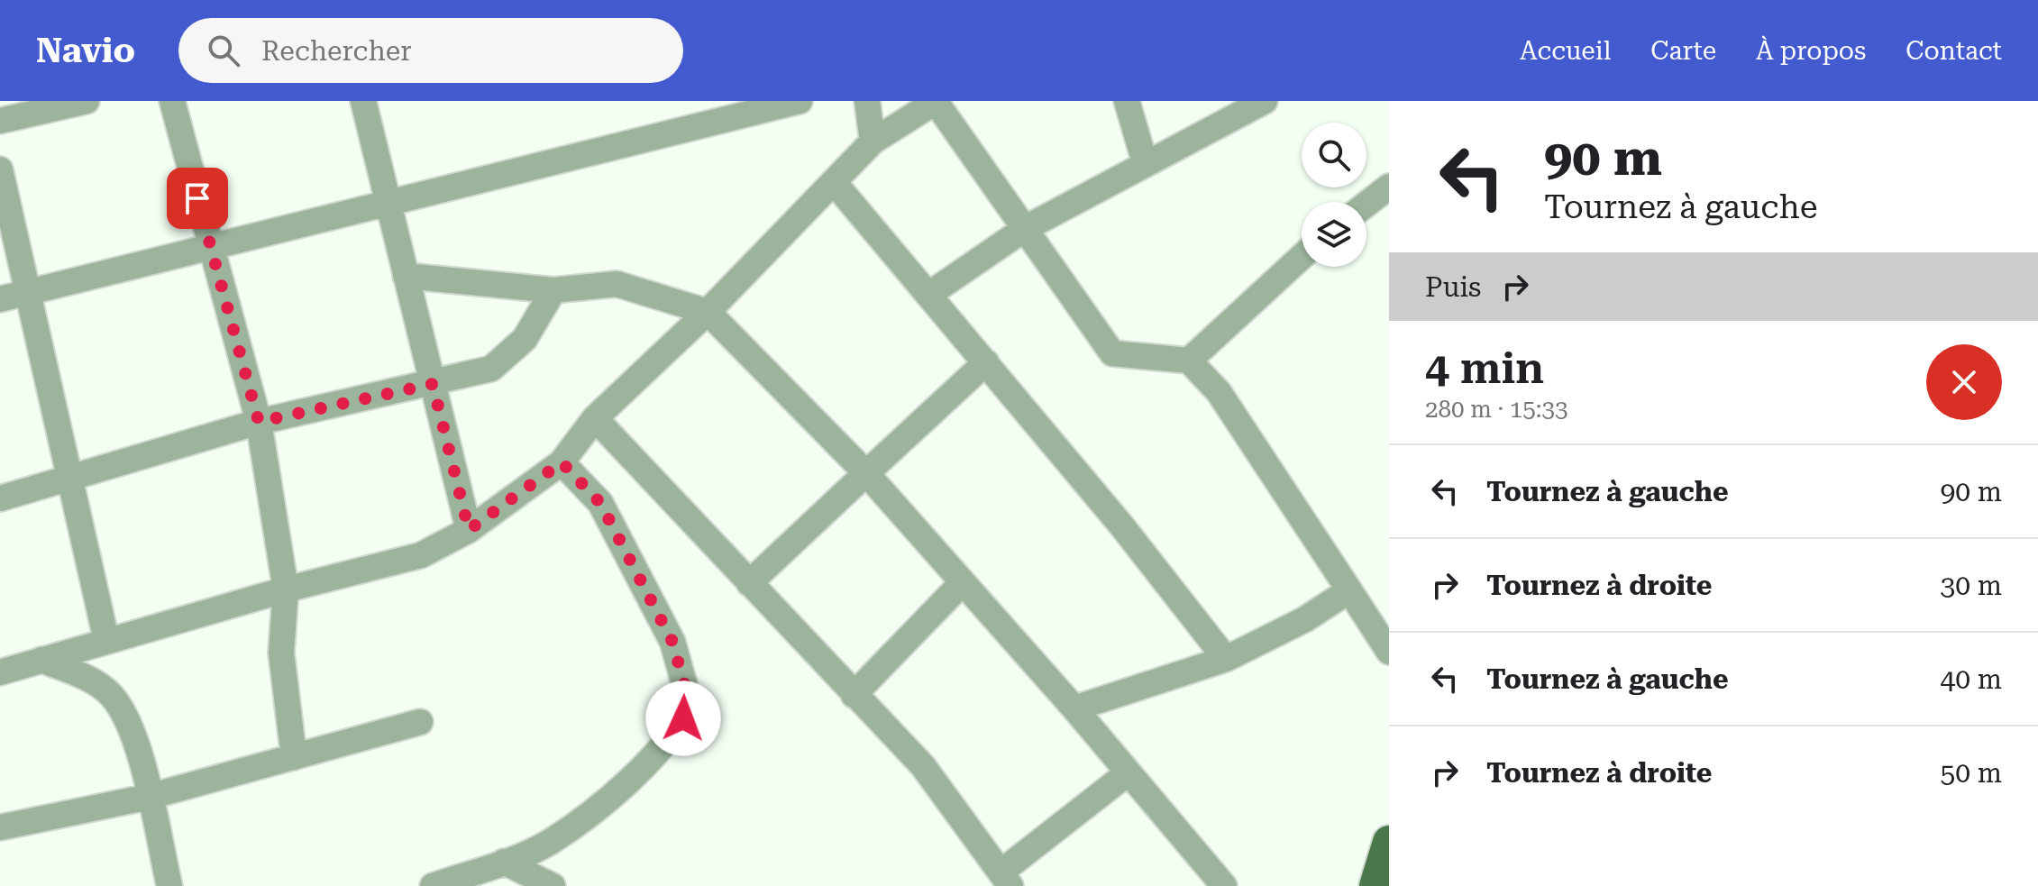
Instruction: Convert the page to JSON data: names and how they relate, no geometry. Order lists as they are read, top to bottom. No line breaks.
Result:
{"page":{"header":"Navio","search":"Rechercher","nav":["Accueil","Carte","À propos","Contact"],"turn":["90 m","Tournez à gauche"],"then":"Puis","heading":["4 min","280 m · 15:33"],"list":[{"name":"Tournez à gauche","value":"90 m"},{"name":"Tournez à droite","value":"30 m"},{"name":"Tournez à gauche","value":"40 m"},{"name":"Tournez à droite","value":"50 m"}]}}
